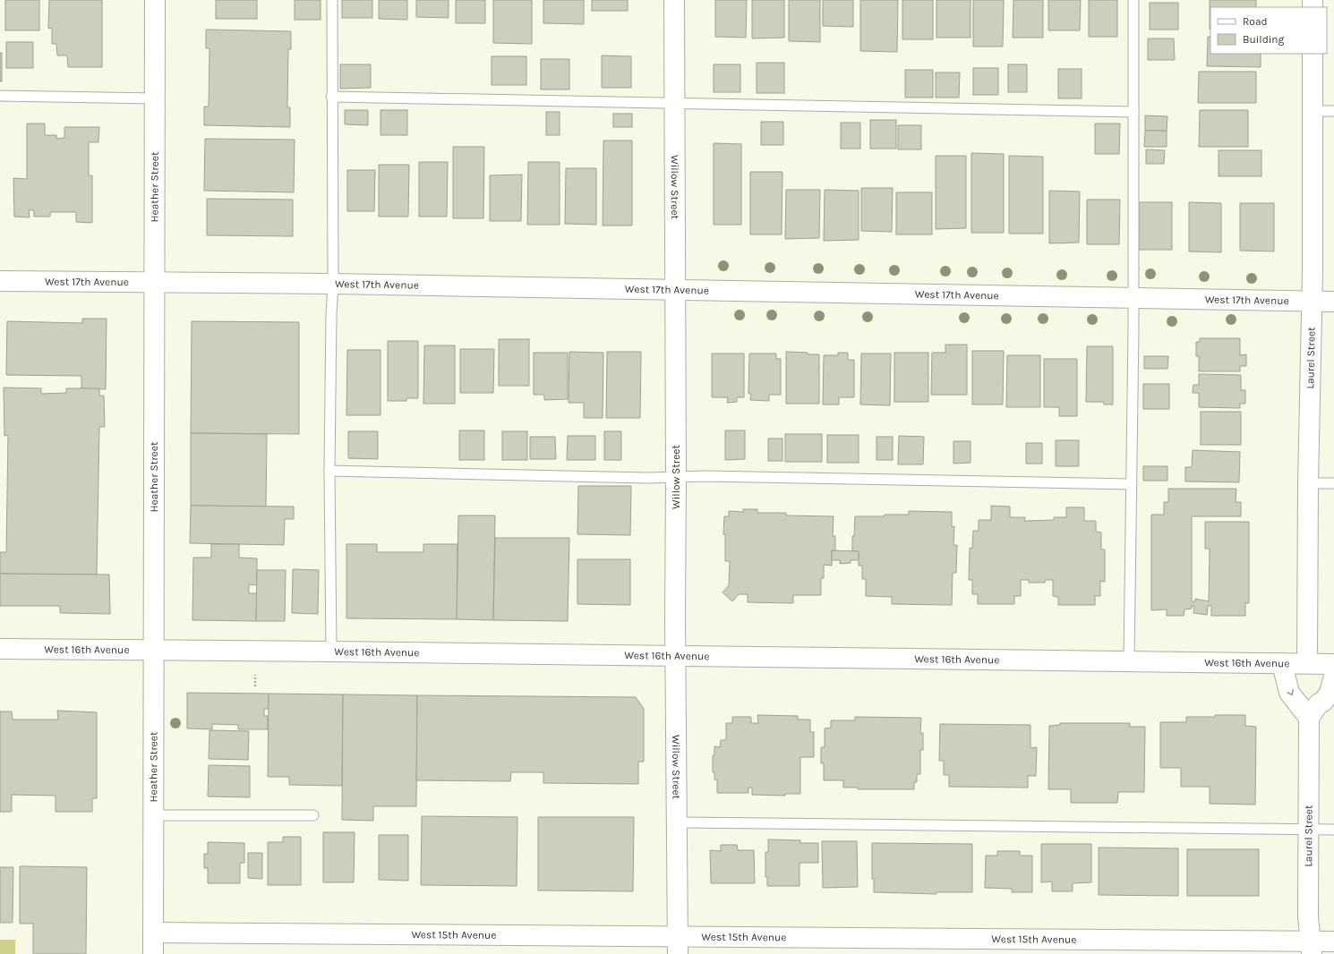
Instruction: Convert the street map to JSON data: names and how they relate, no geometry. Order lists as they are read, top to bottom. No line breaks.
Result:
{"streets":{"street":["Heather Street","Willow Street","West 17th Avenue","Laurel Street","West 16th Avenue","West 15th Avenue"]},"crossings":[["Heather Street","West 17th Avenue"],["Heather Street","West 16th Avenue"],["Heather Street","West 15th Avenue"],["Willow Street","West 17th Avenue"],["Willow Street","West 16th Avenue"],["Willow Street","West 15th Avenue"],["West 17th Avenue","Laurel Street"],["Laurel Street","West 16th Avenue"],["Laurel Street","West 15th Avenue"]],"legend":["Road","Building"]}
